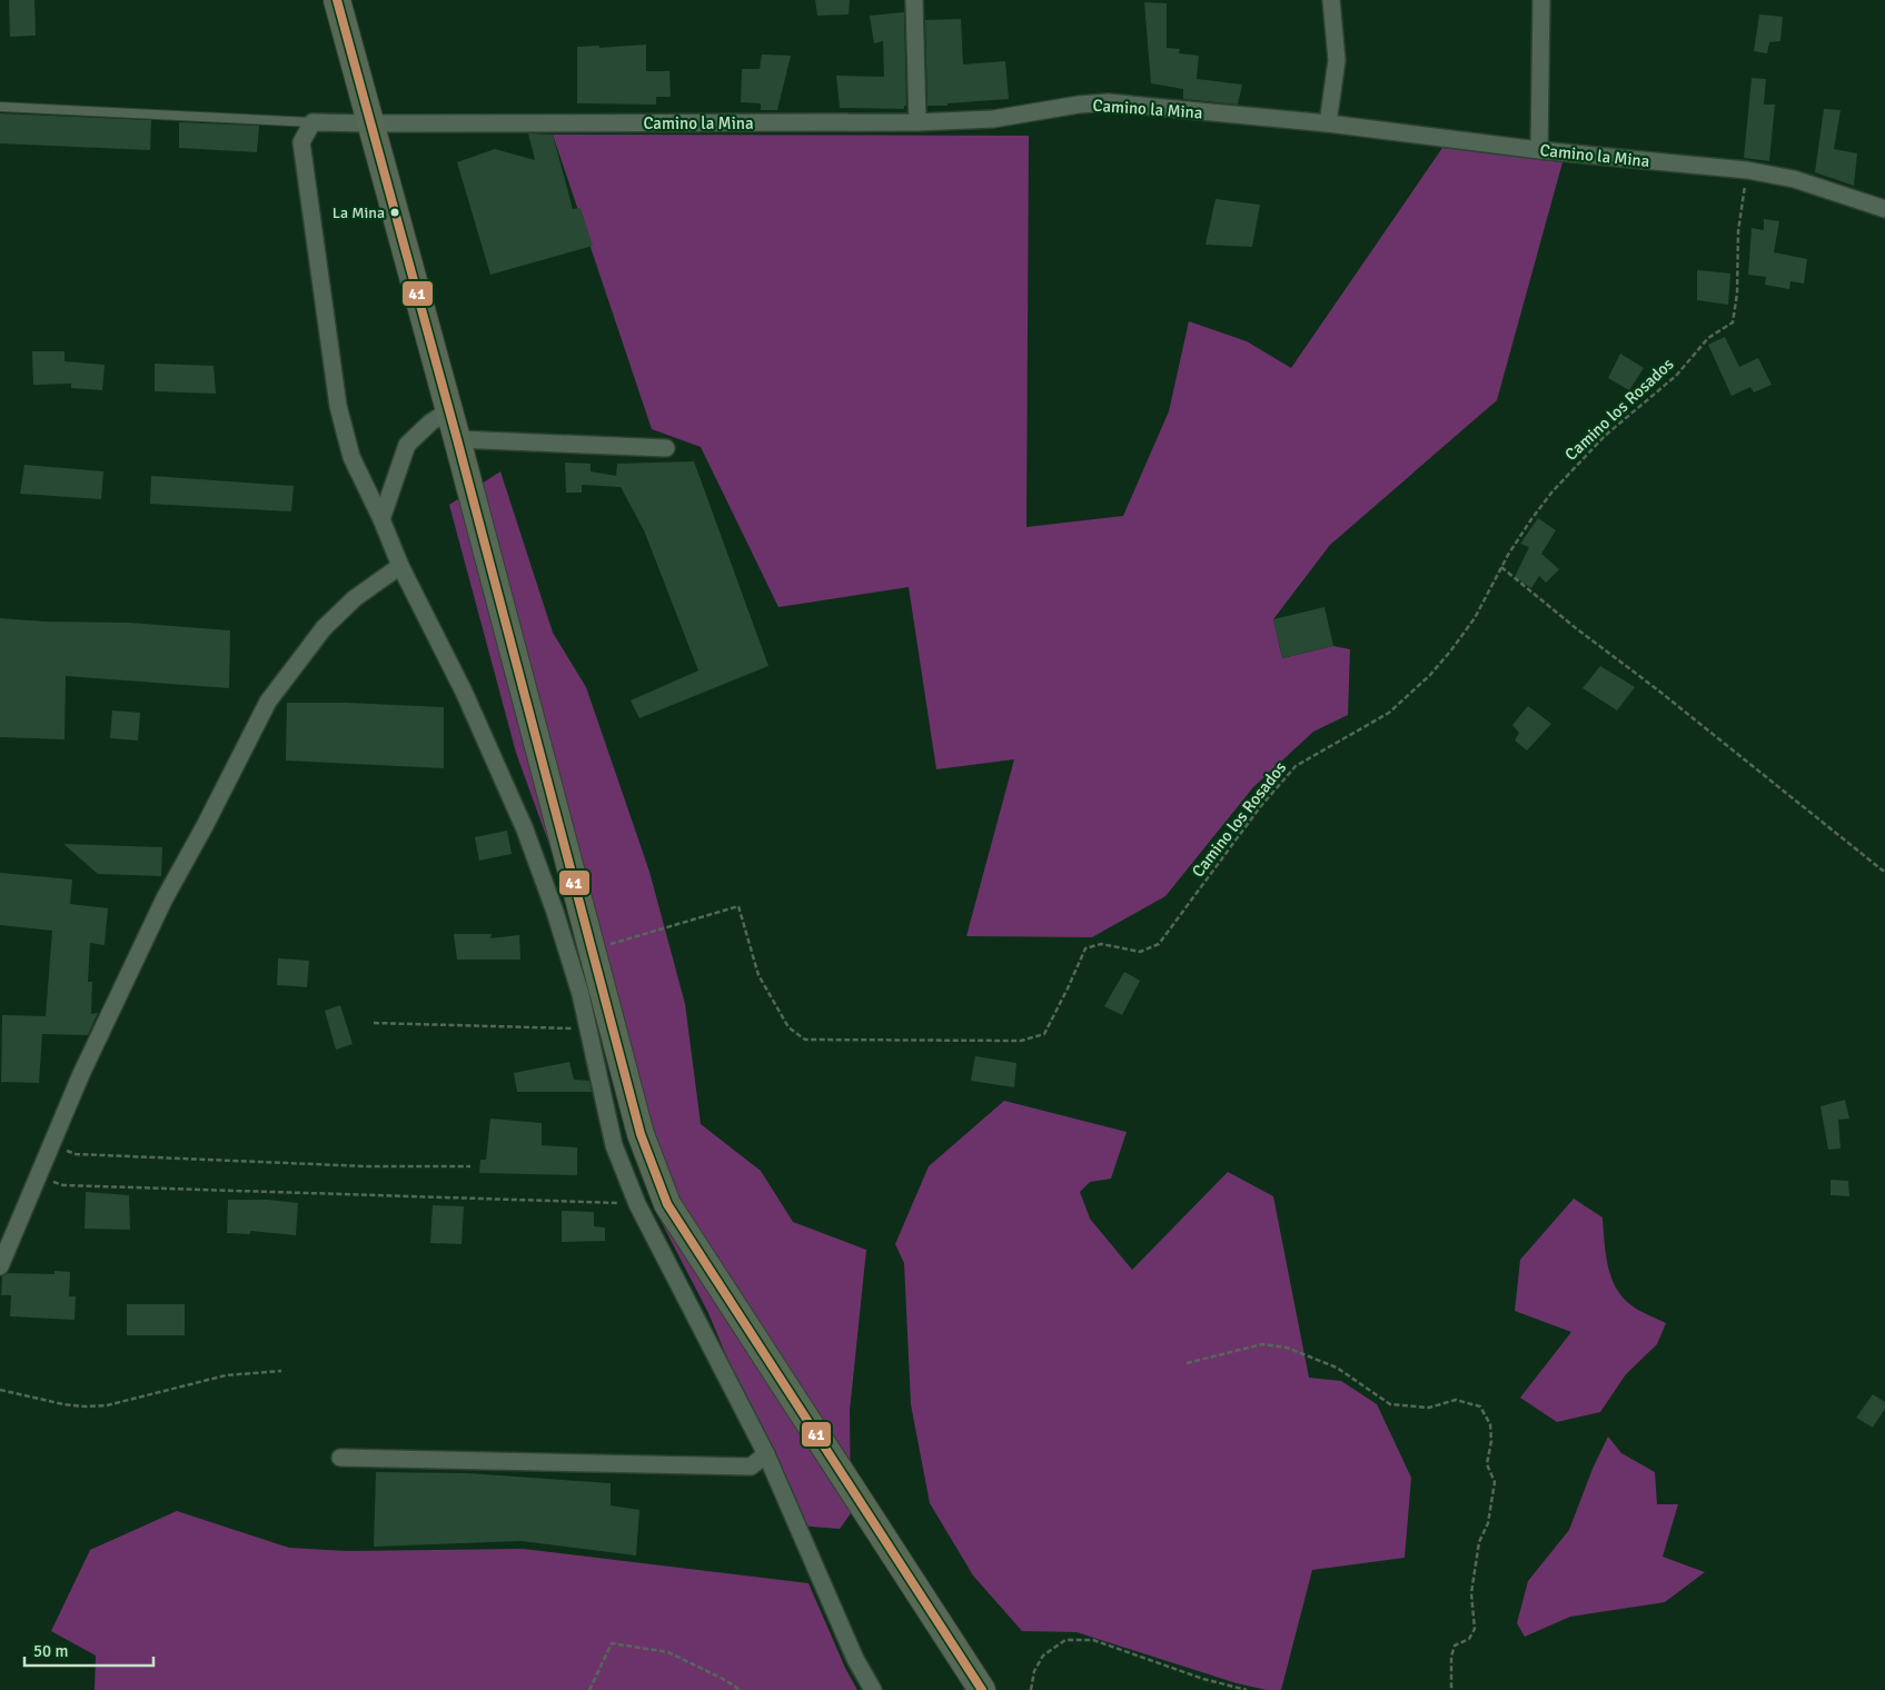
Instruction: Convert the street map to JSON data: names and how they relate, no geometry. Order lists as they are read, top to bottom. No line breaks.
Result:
{"streets":{"street":["Camino la Mina"],"path":["Camino los Rosados"]},"crossings":[["Camino la Mina","Camino los Rosados"]],"places":["La Mina"],"lines":["transit line 41"],"scale_bar":"50 m"}
